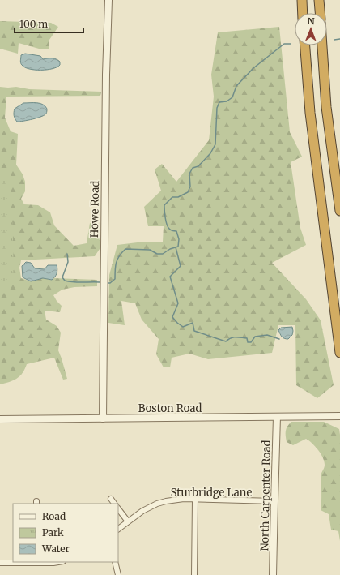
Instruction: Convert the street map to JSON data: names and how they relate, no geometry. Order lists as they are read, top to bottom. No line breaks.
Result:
{"streets":{"street":["Howe Road","Boston Road","Sturbridge Lane","North Carpenter Road"]},"crossings":[["Howe Road","Boston Road"],["Boston Road","North Carpenter Road"],["Sturbridge Lane","North Carpenter Road"]],"legend":["Road","Park","Water"],"scale_bar":"100 m","north":"top"}
